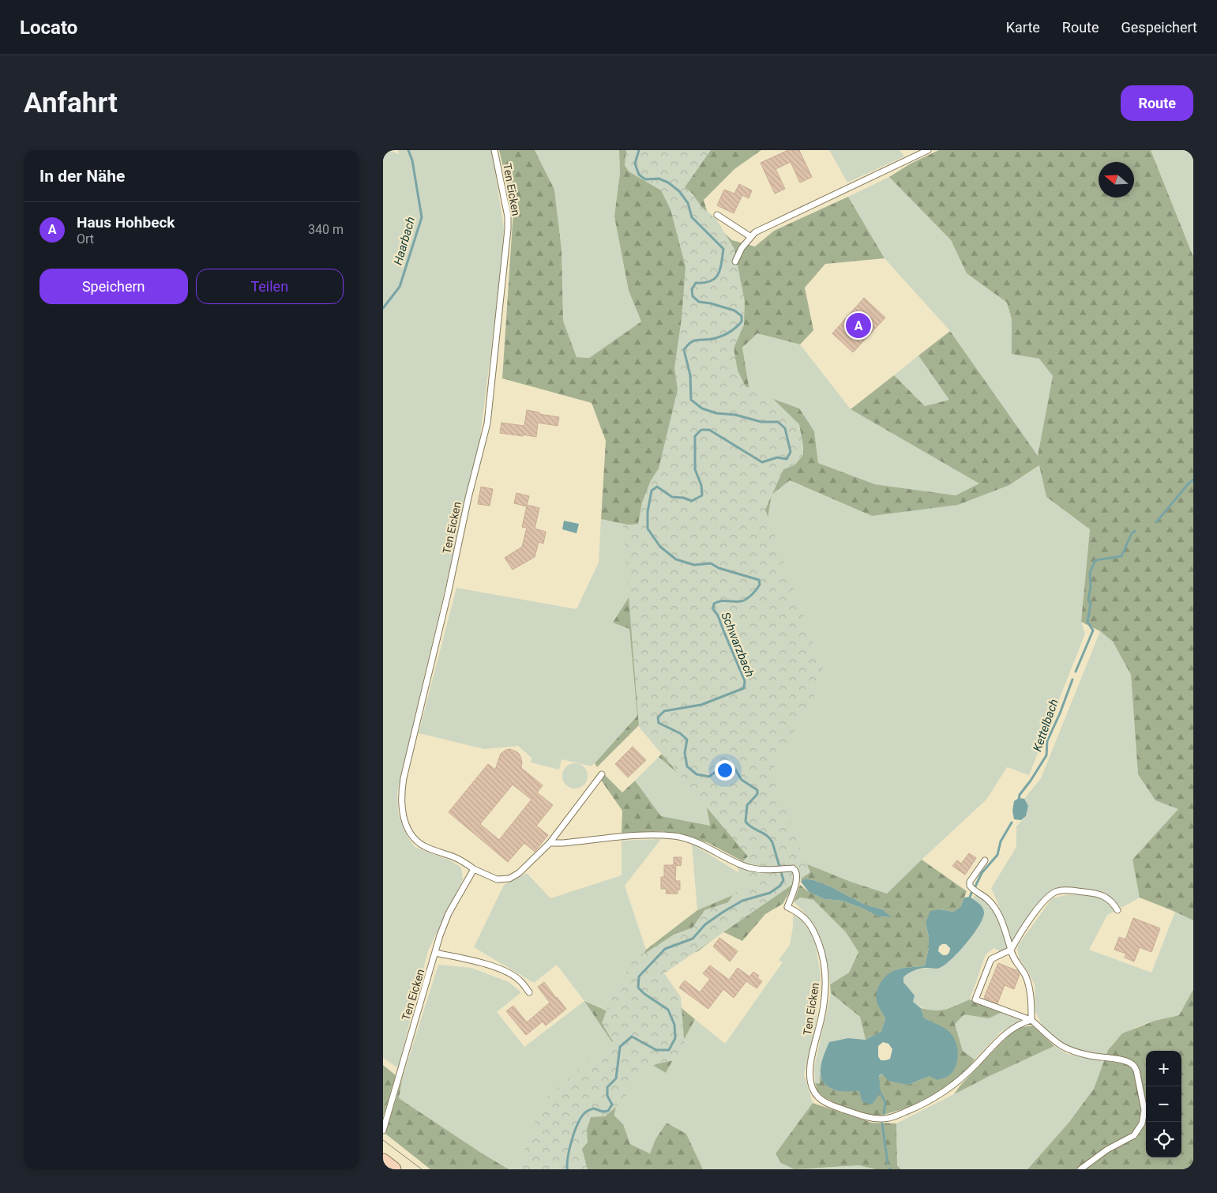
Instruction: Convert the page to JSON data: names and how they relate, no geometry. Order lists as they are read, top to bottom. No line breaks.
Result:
{"streets":{"lane":["Ten Eicken"]},"water":["Haarbach","Schwarzbach","Kettelbach"],"north":"left","page":{"header":"Locato","nav":["Karte","Route","Gespeichert"],"buttons":["Route",["Speichern","Teilen"]],"title":"Anfahrt","heading":"In der Nähe","list":[{"mark":"A","name":"Haus Hohbeck","note":"Ort","value":"340 m"}],"pins":"A","map_buttons":["+","−"]}}
